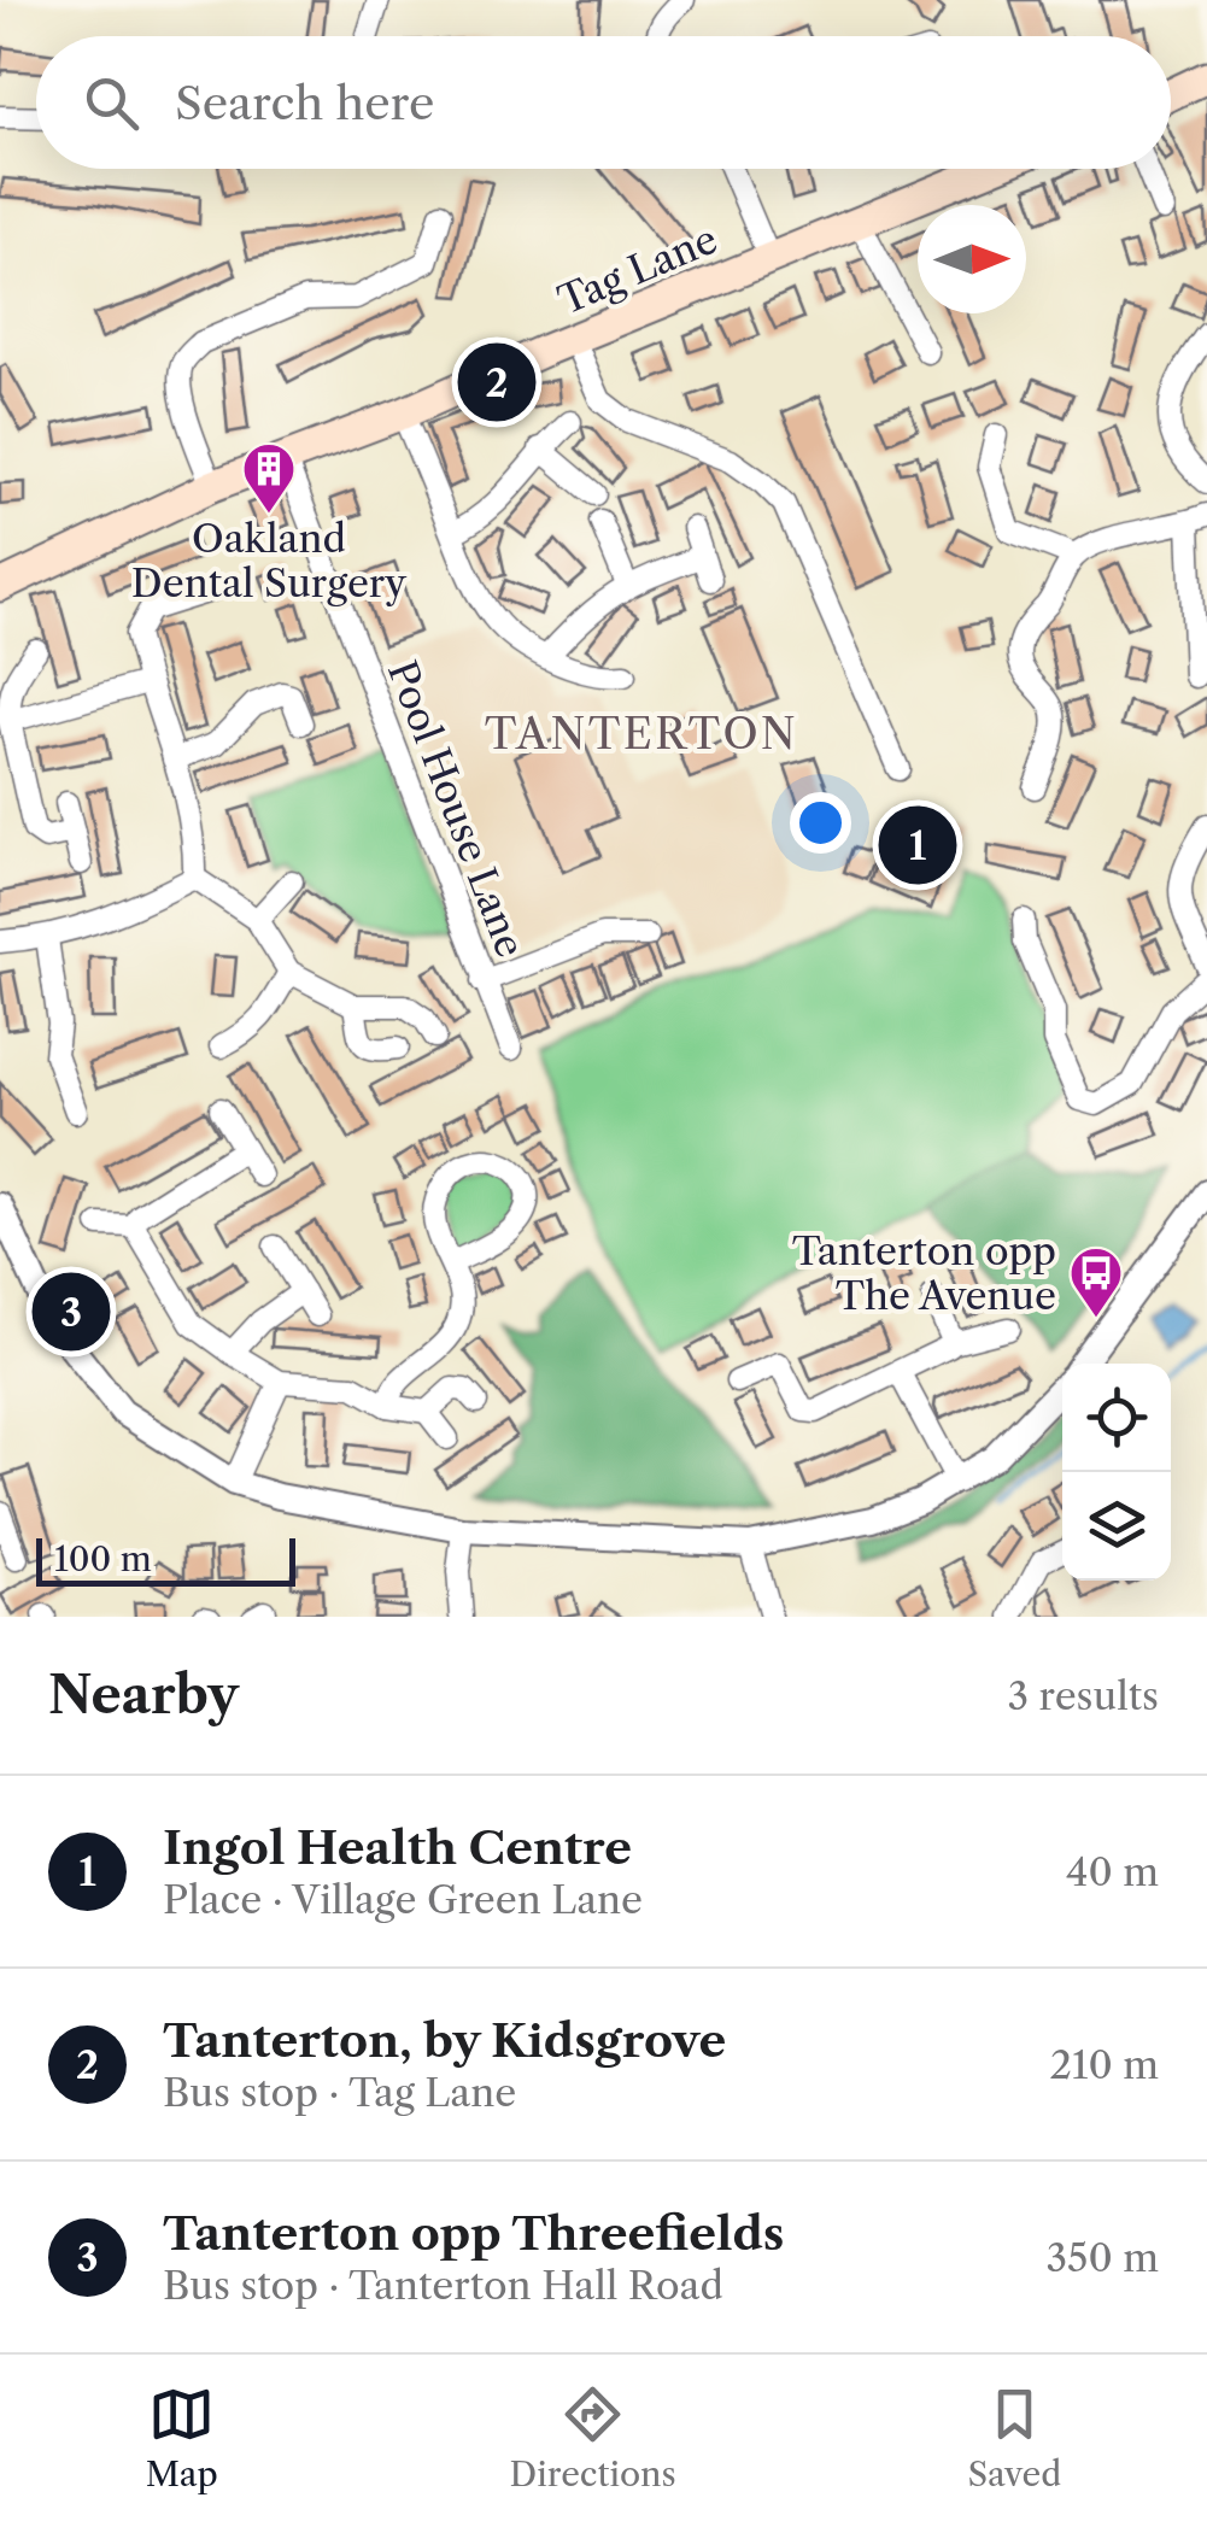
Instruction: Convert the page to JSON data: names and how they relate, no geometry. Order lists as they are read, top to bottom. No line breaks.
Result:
{"streets":{"main road":["Tag Lane"],"street":["Pool House Lane"]},"crossings":[["Tag Lane","Pool House Lane"]],"districts":["TANTERTON"],"places":{"building":["Oakland Dental Surgery"],"bus stop":["Tanterton opp The Avenue"]},"scale_bar":"100 m","north":"right","page":{"search":"Search here","pins":["2","1","3"],"scale":"100 m","heading":["Nearby","3 results"],"list":[{"mark":"1","name":"Ingol Health Centre","note":"Place · Village Green Lane","value":"40 m"},{"mark":"2","name":"Tanterton, by Kidsgrove","note":"Bus stop · Tag Lane","value":"210 m"},{"mark":"3","name":"Tanterton opp Threefields","note":"Bus stop · Tanterton Hall Road","value":"350 m"}],"nav":["Map","Directions","Saved"]}}
